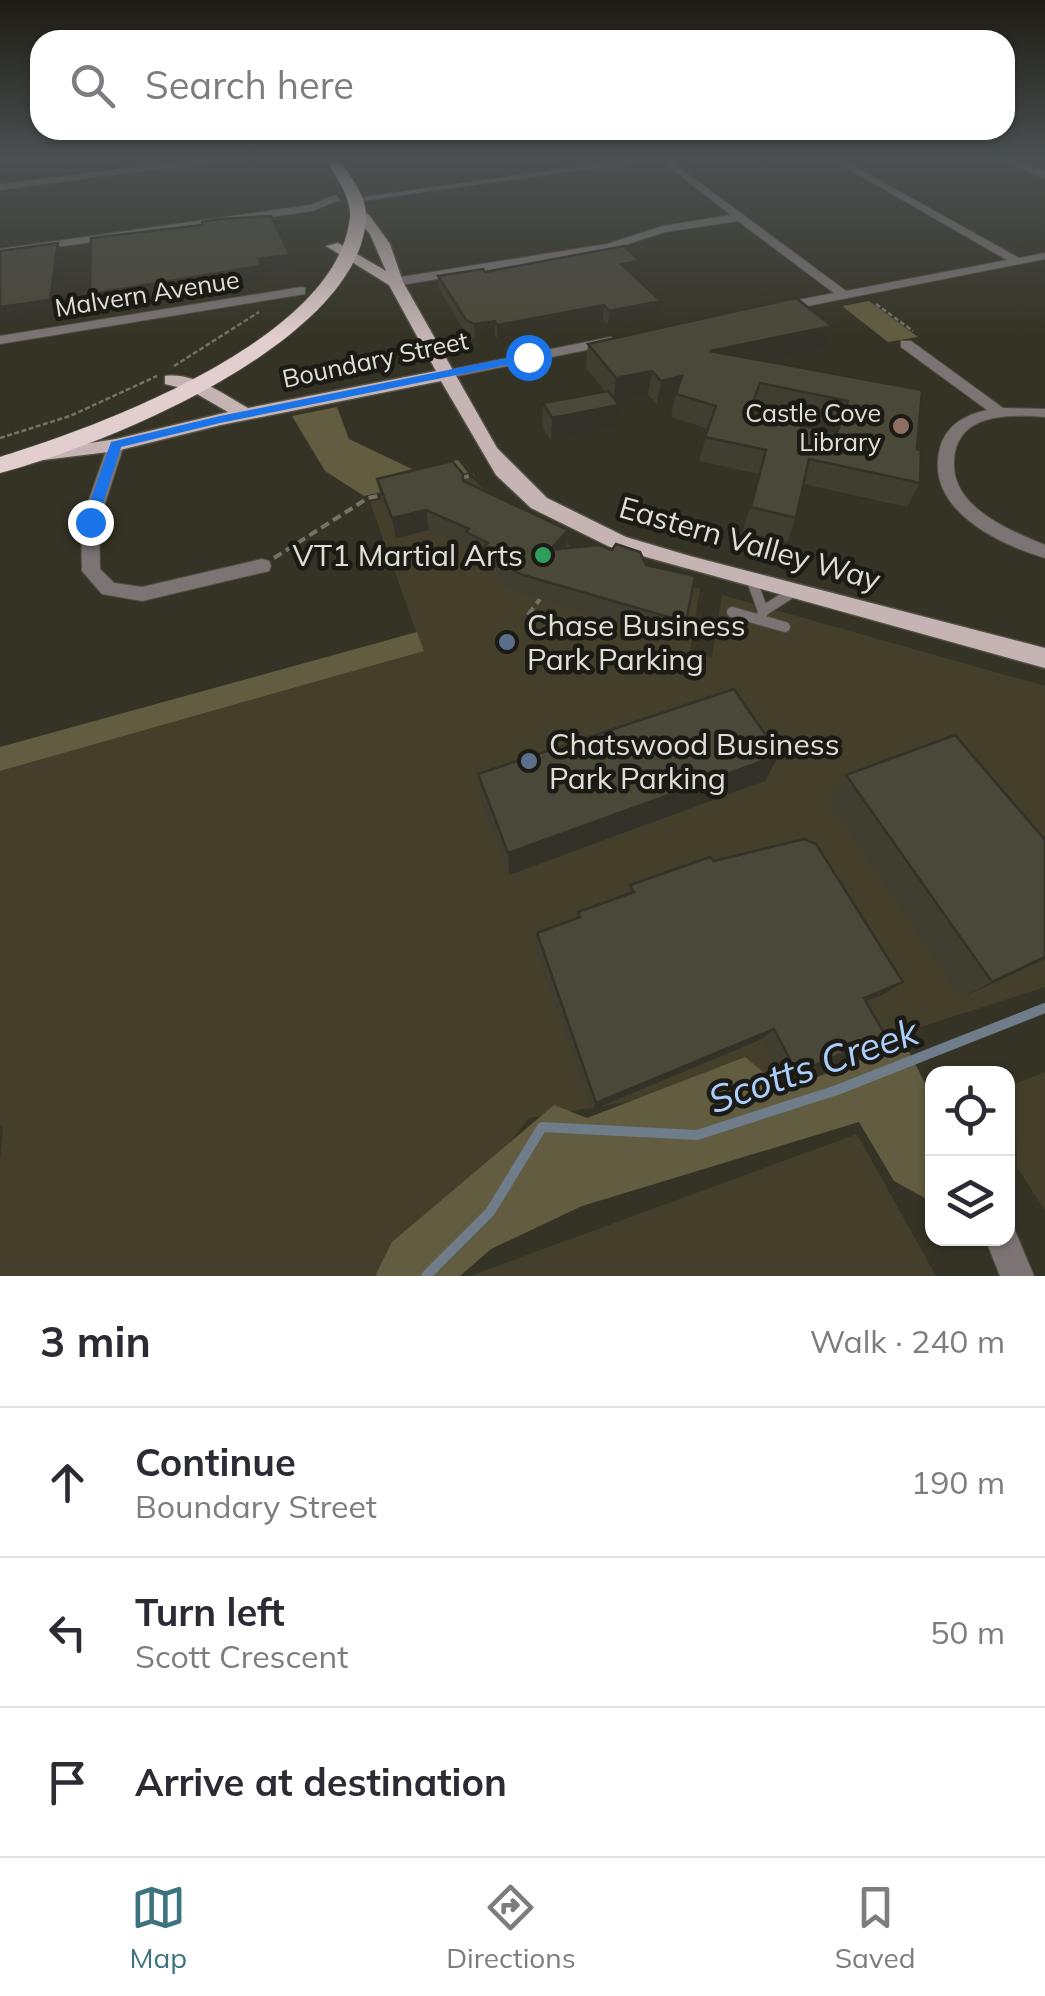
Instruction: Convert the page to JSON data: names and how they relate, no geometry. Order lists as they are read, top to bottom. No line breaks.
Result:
{"streets":{"main road":["Boundary Street","Eastern Valley Way"],"street":["Malvern Avenue"]},"crossings":[["Boundary Street","Eastern Valley Way"]],"water":["Scotts Creek"],"places":["Castle Cove Library","VT1 Martial Arts","Chase Business Park Parking","Chatswood Business Park Parking"],"page":{"search":"Search here","heading":["3 min","Walk · 240 m"],"list":[["Continue","Boundary Street","190 m"],["Turn left","Scott Crescent","50 m"],"Arrive at destination"],"nav":["Map","Directions","Saved"]}}
